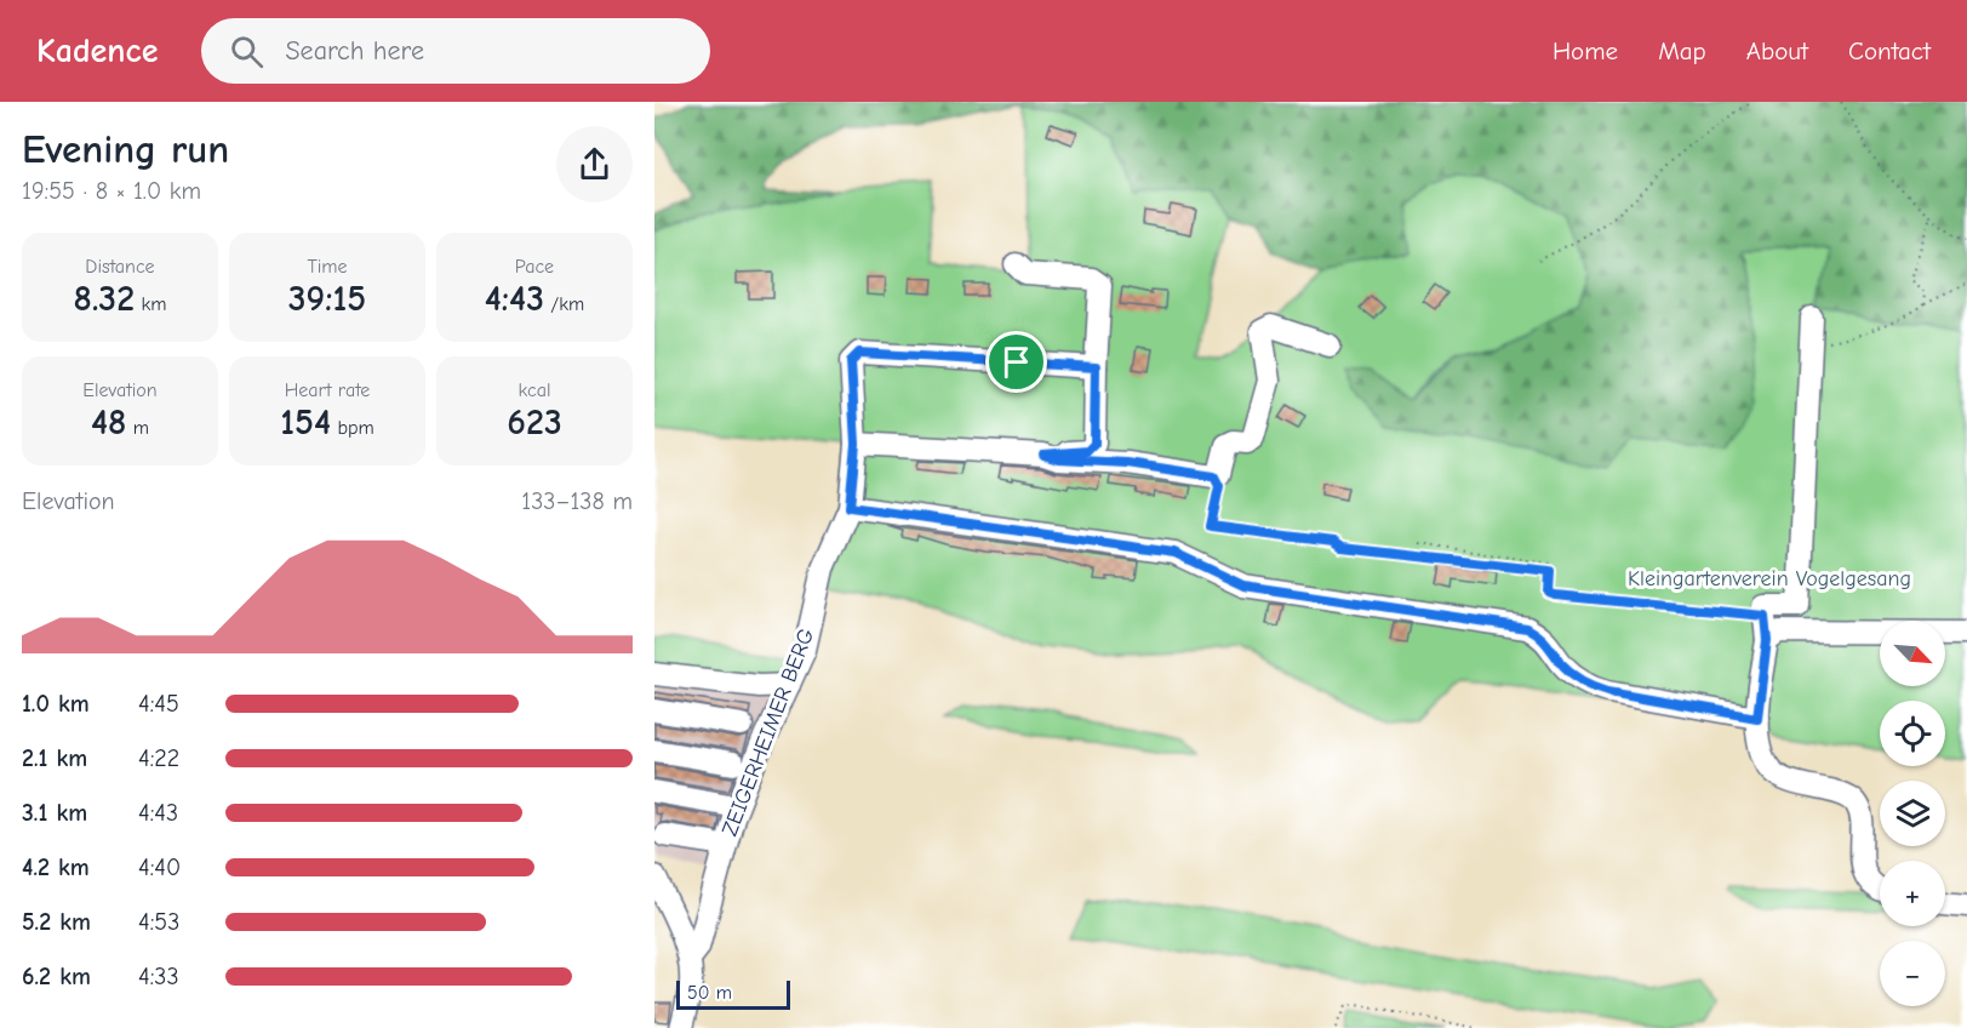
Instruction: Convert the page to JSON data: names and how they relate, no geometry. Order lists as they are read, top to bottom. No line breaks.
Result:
{"streets":{"street":["ZEIGERHEIMER BERG"]},"parks":["Kleingartenverein Vogelgesang"],"scale_bar":"50 m","north":"bottom right","page":{"header":"Kadence","search":"Search here","nav":["Home","Map","About","Contact"],"heading":["Evening run","19:55 · 8 × 1.0 km"],"stats":[["Distance","8.32 km"],["Time","39:15"],["Pace","4:43 /km"],["Elevation","48 m"],["Heart rate","154 bpm"],["kcal","623"]],"chart":["Elevation","133–138 m"],"map_buttons":["+","−"],"list":[{"name":"1.0 km","note":"4:45"},{"name":"2.1 km","note":"4:22"},{"name":"3.1 km","note":"4:43"},{"name":"4.2 km","note":"4:40"},{"name":"5.2 km","note":"4:53"},{"name":"6.2 km","note":"4:33"}],"scale":"50 m"}}
